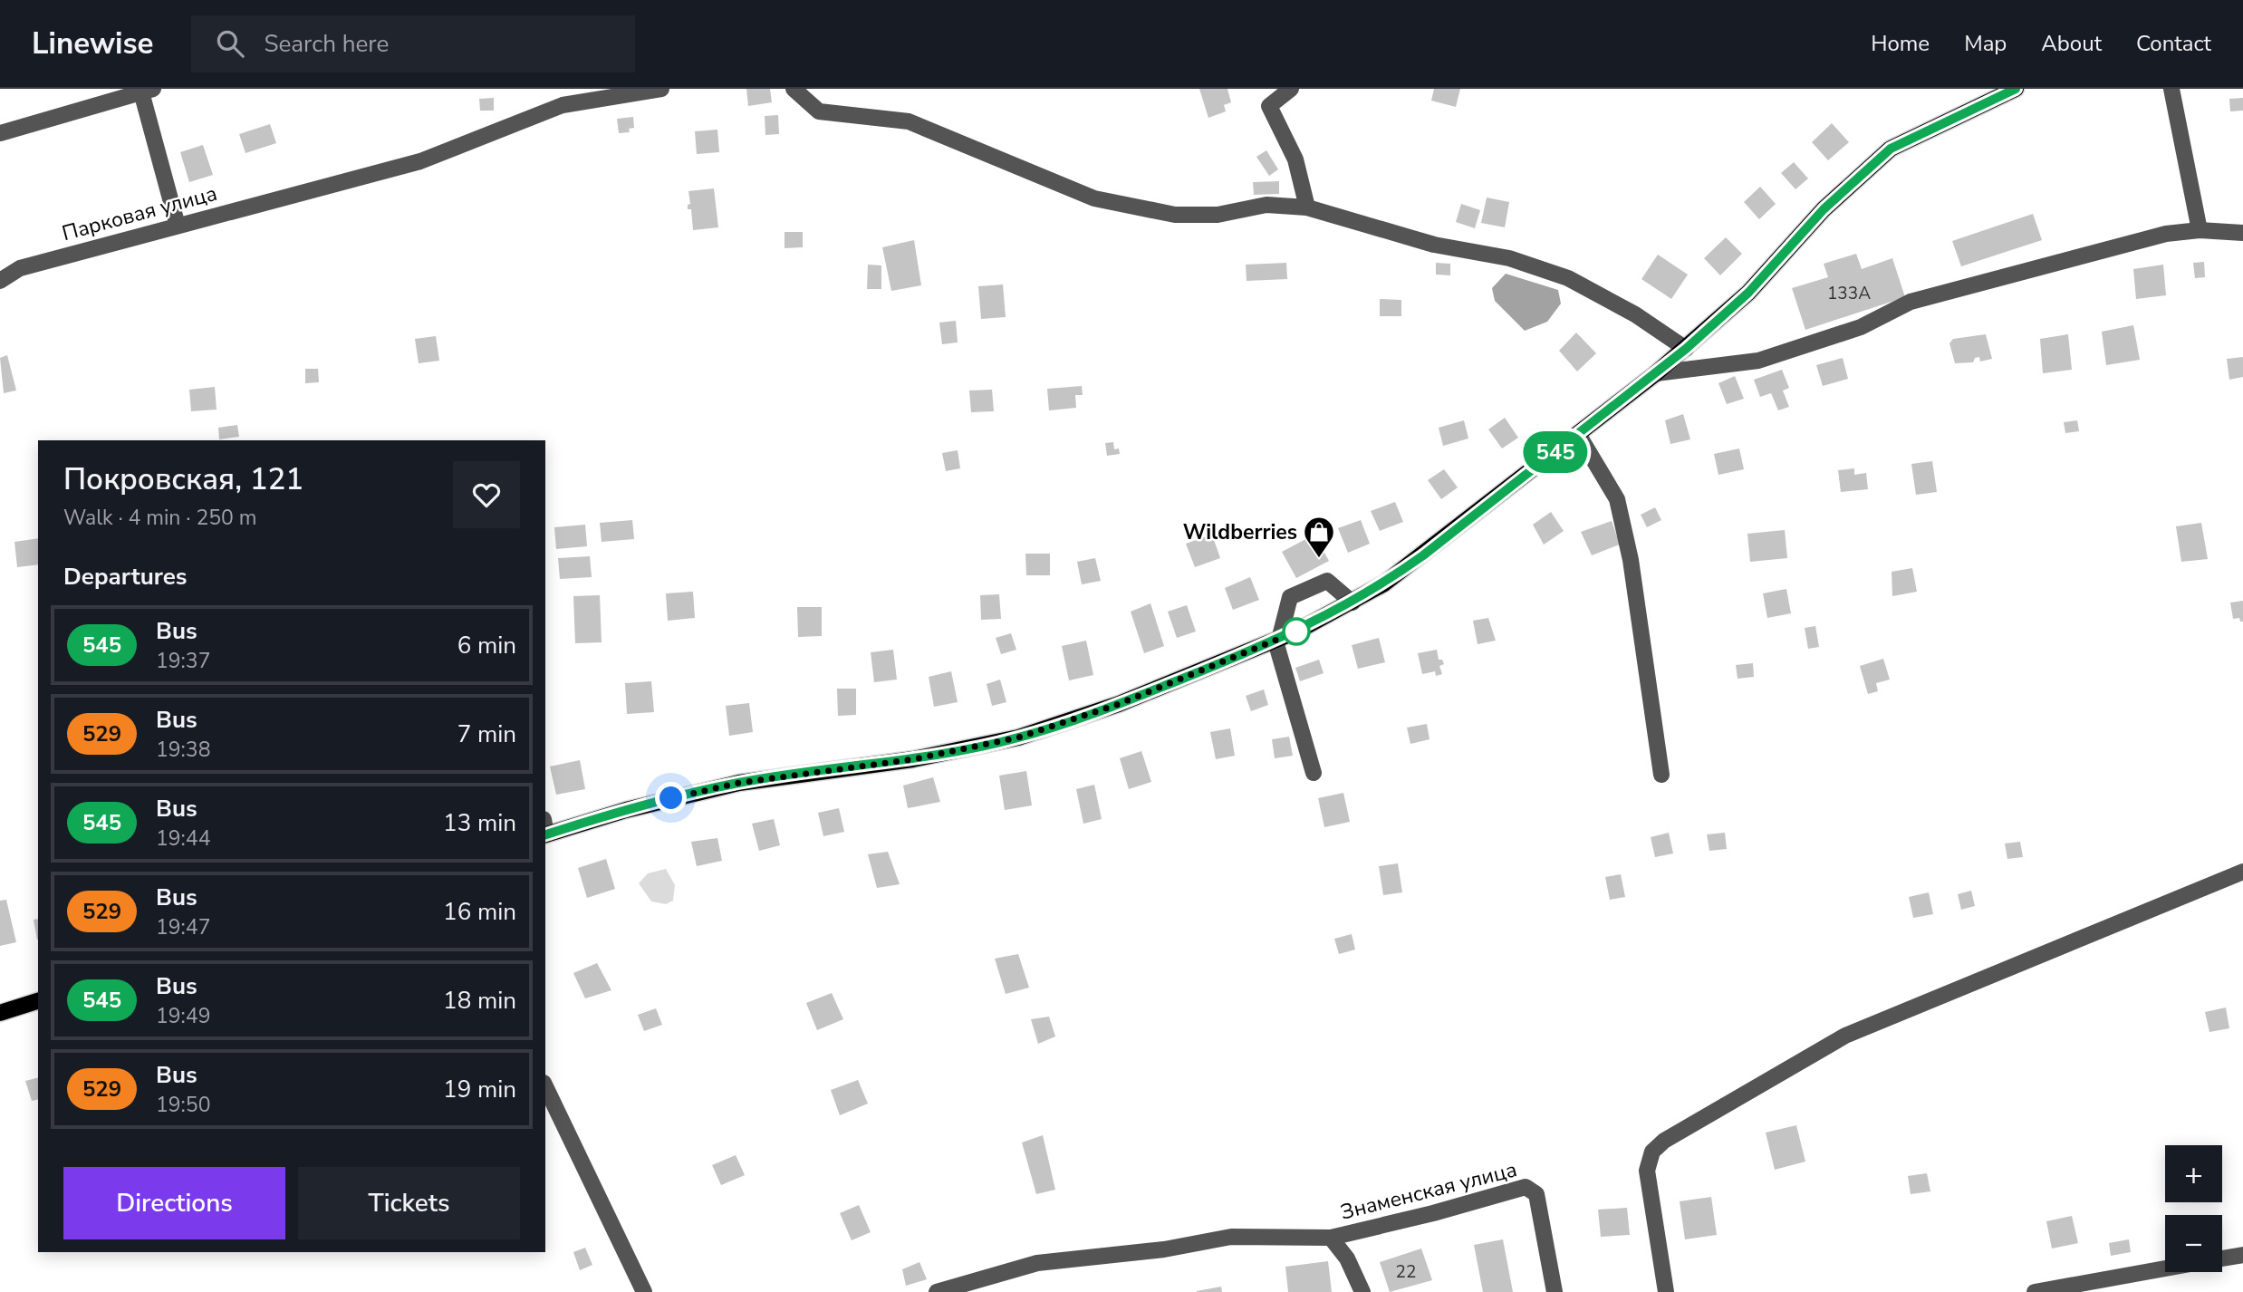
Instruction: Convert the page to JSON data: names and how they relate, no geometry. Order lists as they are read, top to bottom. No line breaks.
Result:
{"streets":{"street":["Парковая улица","Знаменская улица"]},"places":{"shop":["Wildberries"]},"lines":["bus line 545"],"house_numbers":["133А","22"],"page":{"header":"Linewise","search":"Search here","nav":["Home","Map","About","Contact"],"on_map":"545","heading":[["Покровская, 121","Walk · 4 min · 250 m"],"Departures"],"list":[{"mark":"545","name":"Bus","note":"19:37","value":"6 min"},{"mark":"529","name":"Bus","note":"19:38","value":"7 min"},{"mark":"545","name":"Bus","note":"19:44","value":"13 min"},{"mark":"529","name":"Bus","note":"19:47","value":"16 min"},{"mark":"545","name":"Bus","note":"19:49","value":"18 min"},{"mark":"529","name":"Bus","note":"19:50","value":"19 min"}],"map_buttons":["+","−"],"buttons":["Directions","Tickets"]}}
